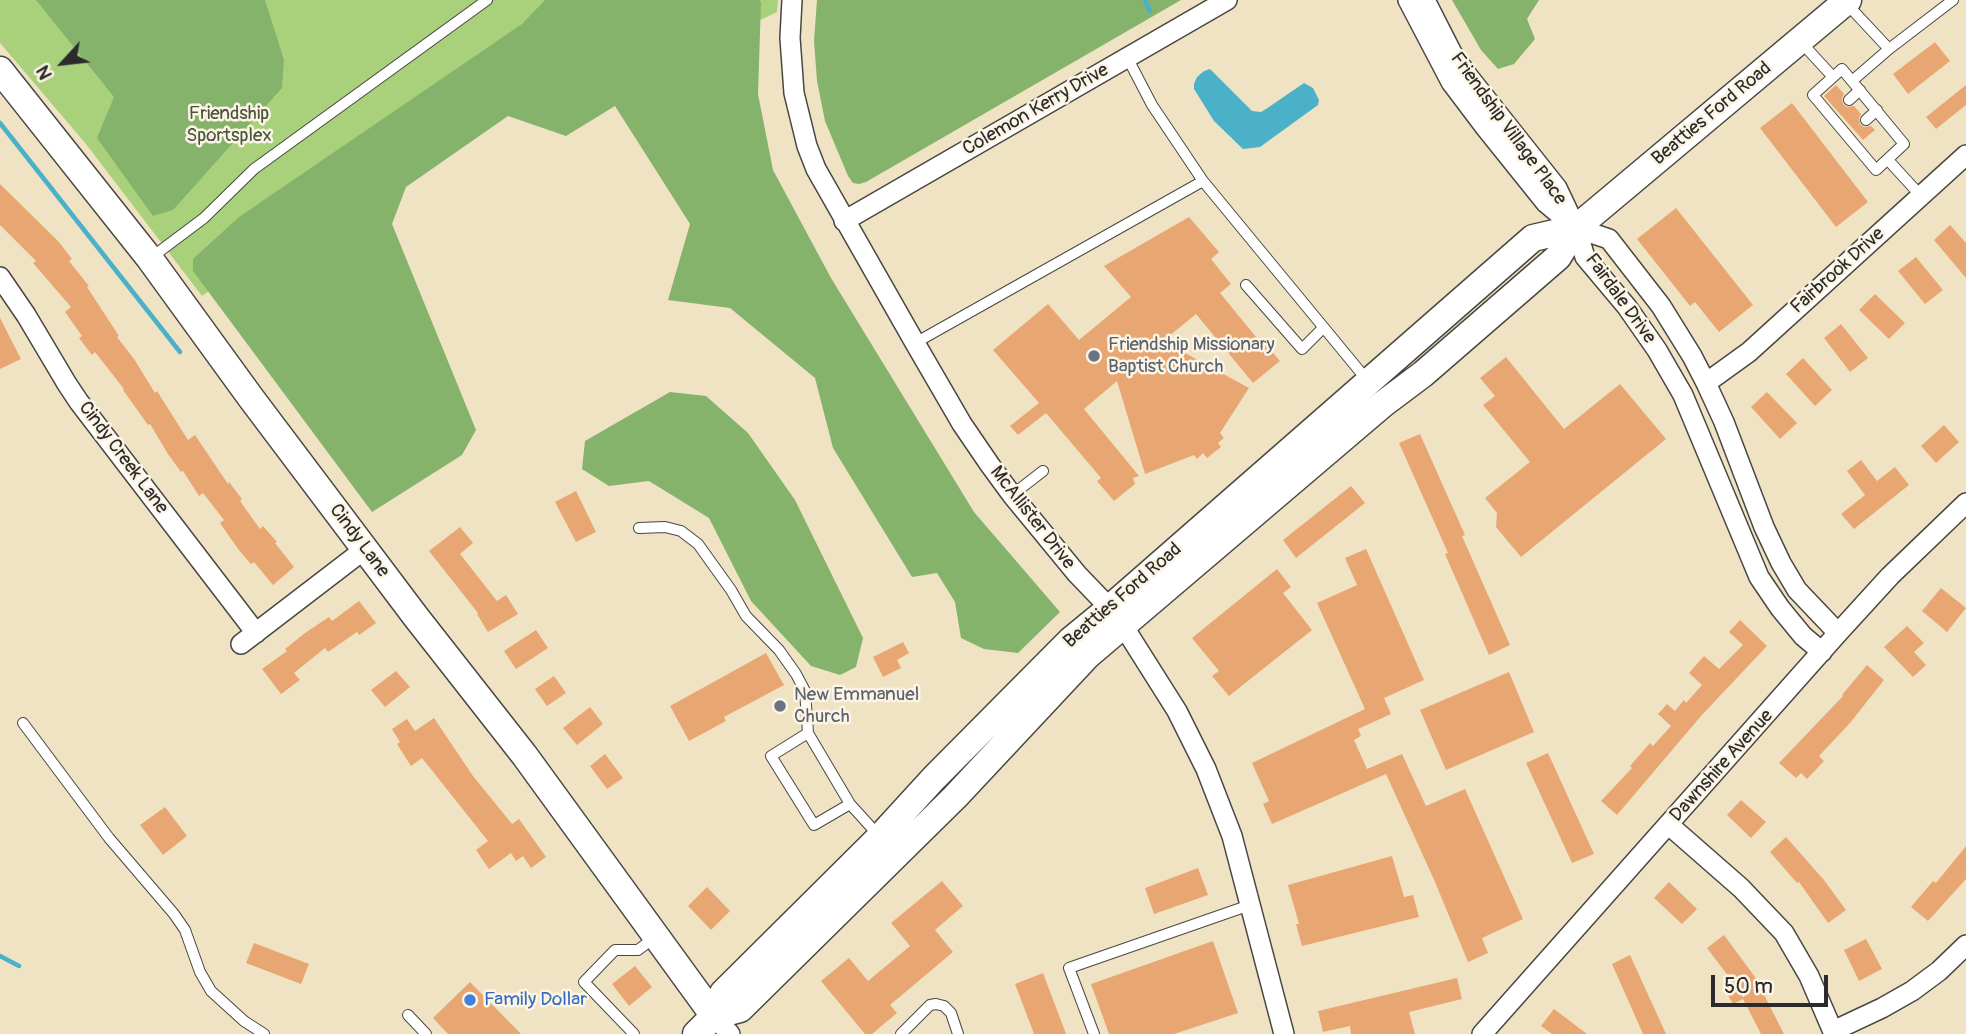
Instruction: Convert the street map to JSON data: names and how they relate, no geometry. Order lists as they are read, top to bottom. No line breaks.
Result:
{"streets":{"main road":["Beatties Ford Road","Cindy Lane"],"street":["Colemon Kerry Drive","Friendship Village Place","Fairbrook Drive","Fairdale Drive","Cindy Creek Lane","McAllister Drive","Dawnshire Avenue"]},"crossings":[["Colemon Kerry Drive","McAllister Drive"],["Beatties Ford Road","Friendship Village Place"],["Beatties Ford Road","Fairdale Drive"],["Beatties Ford Road","McAllister Drive"],["Beatties Ford Road","Cindy Lane"],["Friendship Village Place","Fairdale Drive"],["Fairbrook Drive","Fairdale Drive"],["Fairdale Drive","Dawnshire Avenue"],["Cindy Creek Lane","Cindy Lane"]],"parks":["Friendship Sportsplex"],"places":["Friendship Missionary Baptist Church","New Emmanuel Church","Family Dollar"],"scale_bar":"50 m","north":"bottom left"}
